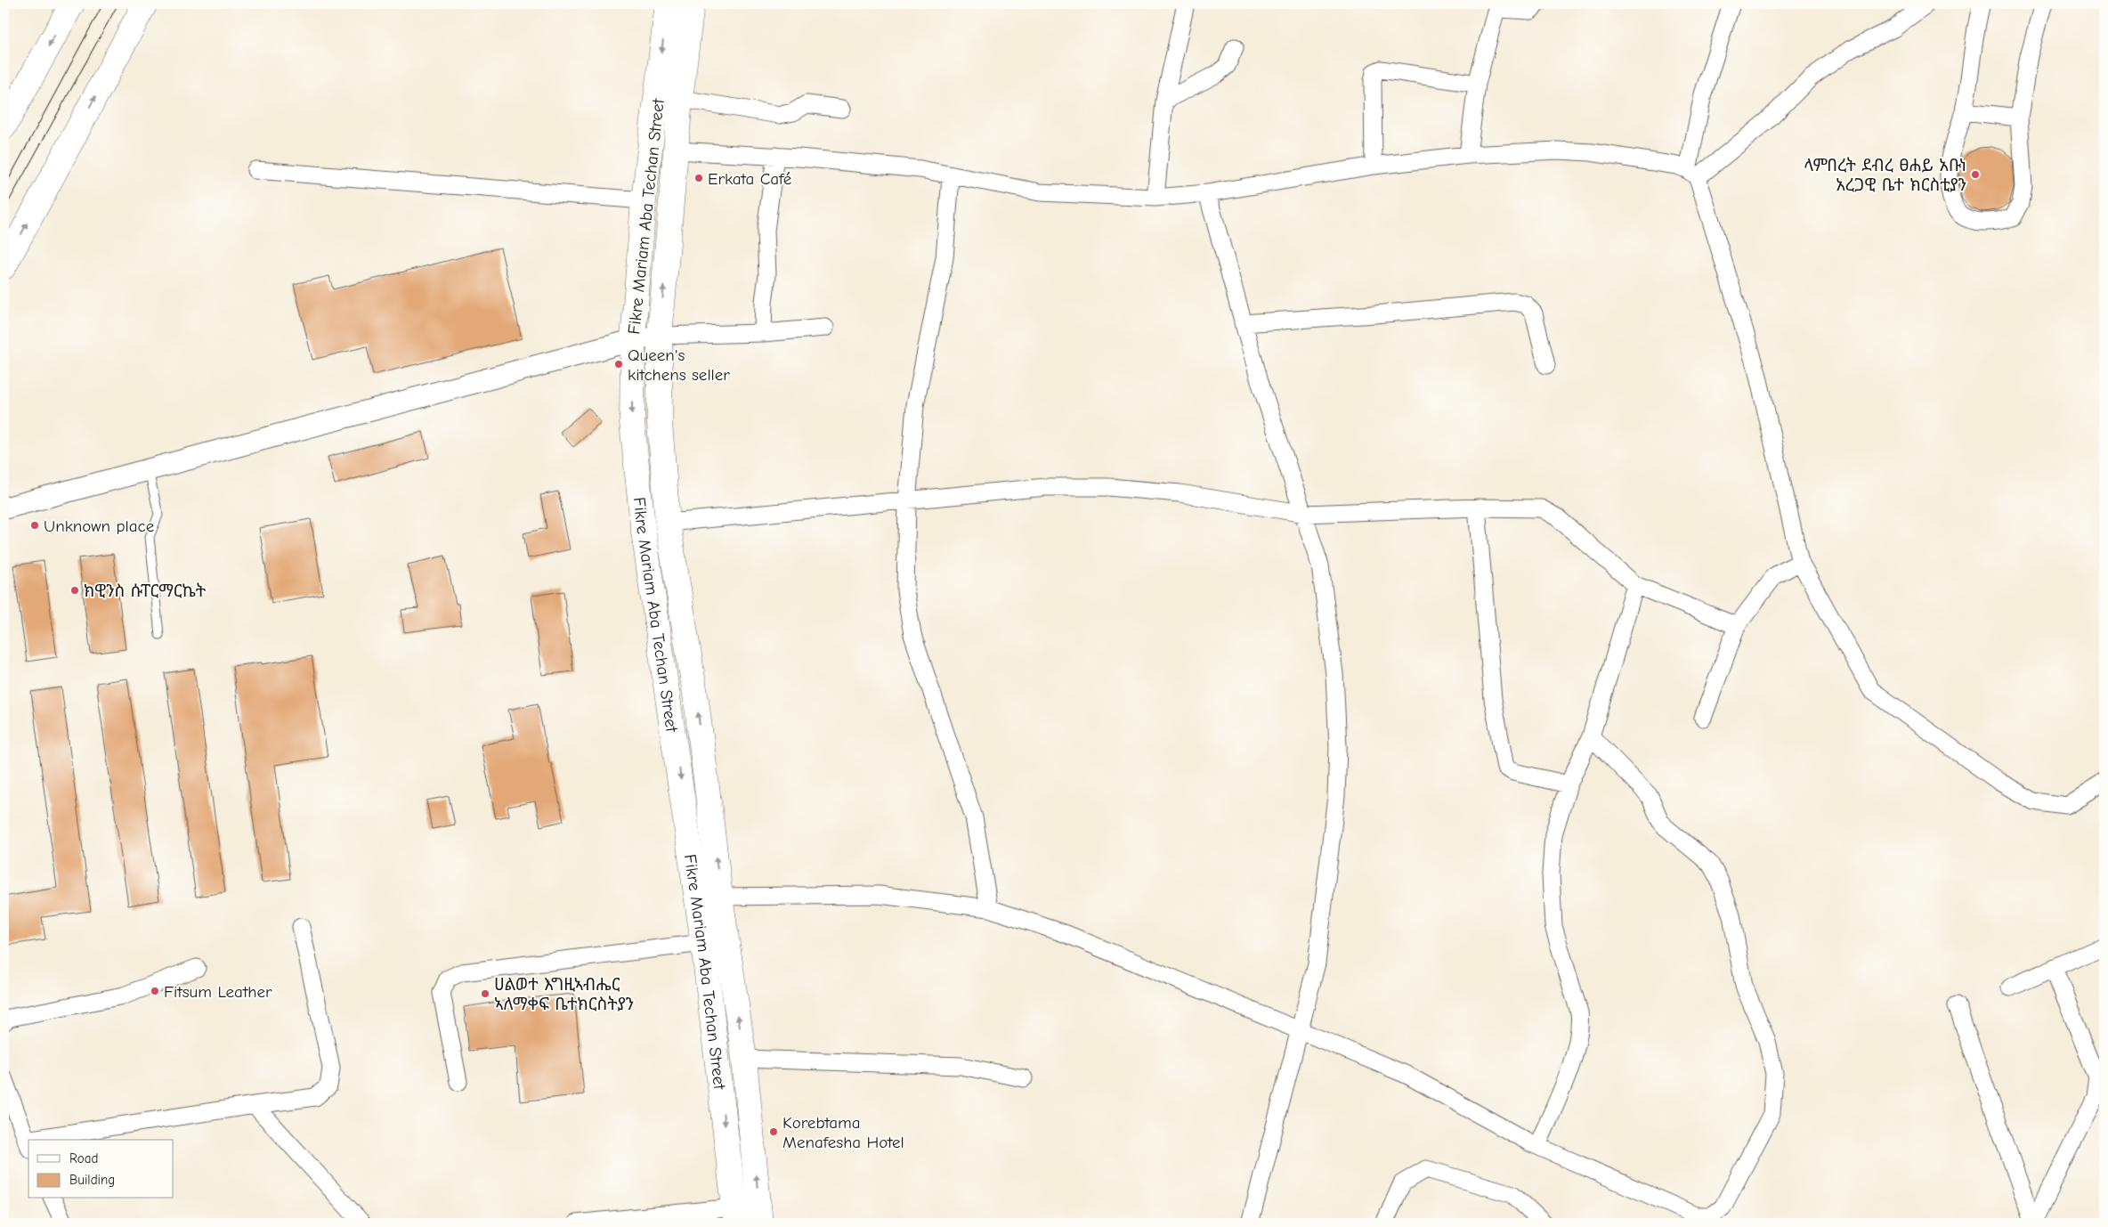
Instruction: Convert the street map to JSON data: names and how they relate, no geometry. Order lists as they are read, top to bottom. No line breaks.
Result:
{"streets":{"main road":["Fikre Mariam Aba Techan Street"]},"places":["ላምበረት ደብረ ፀሐይ አቡነ አረጋዊ ቤተ ክርስቲያን","Erkata Café","Queen's kitchens seller","Unknown place","ክዊንስ ሱፐርማርኬት","Fitsum Leather","ሀልወተ እግዚኣብሔር ኣለማቀፍ ቤተክርስትያን","Korebtama Menafesha Hotel"],"legend":["Road","Building"]}
